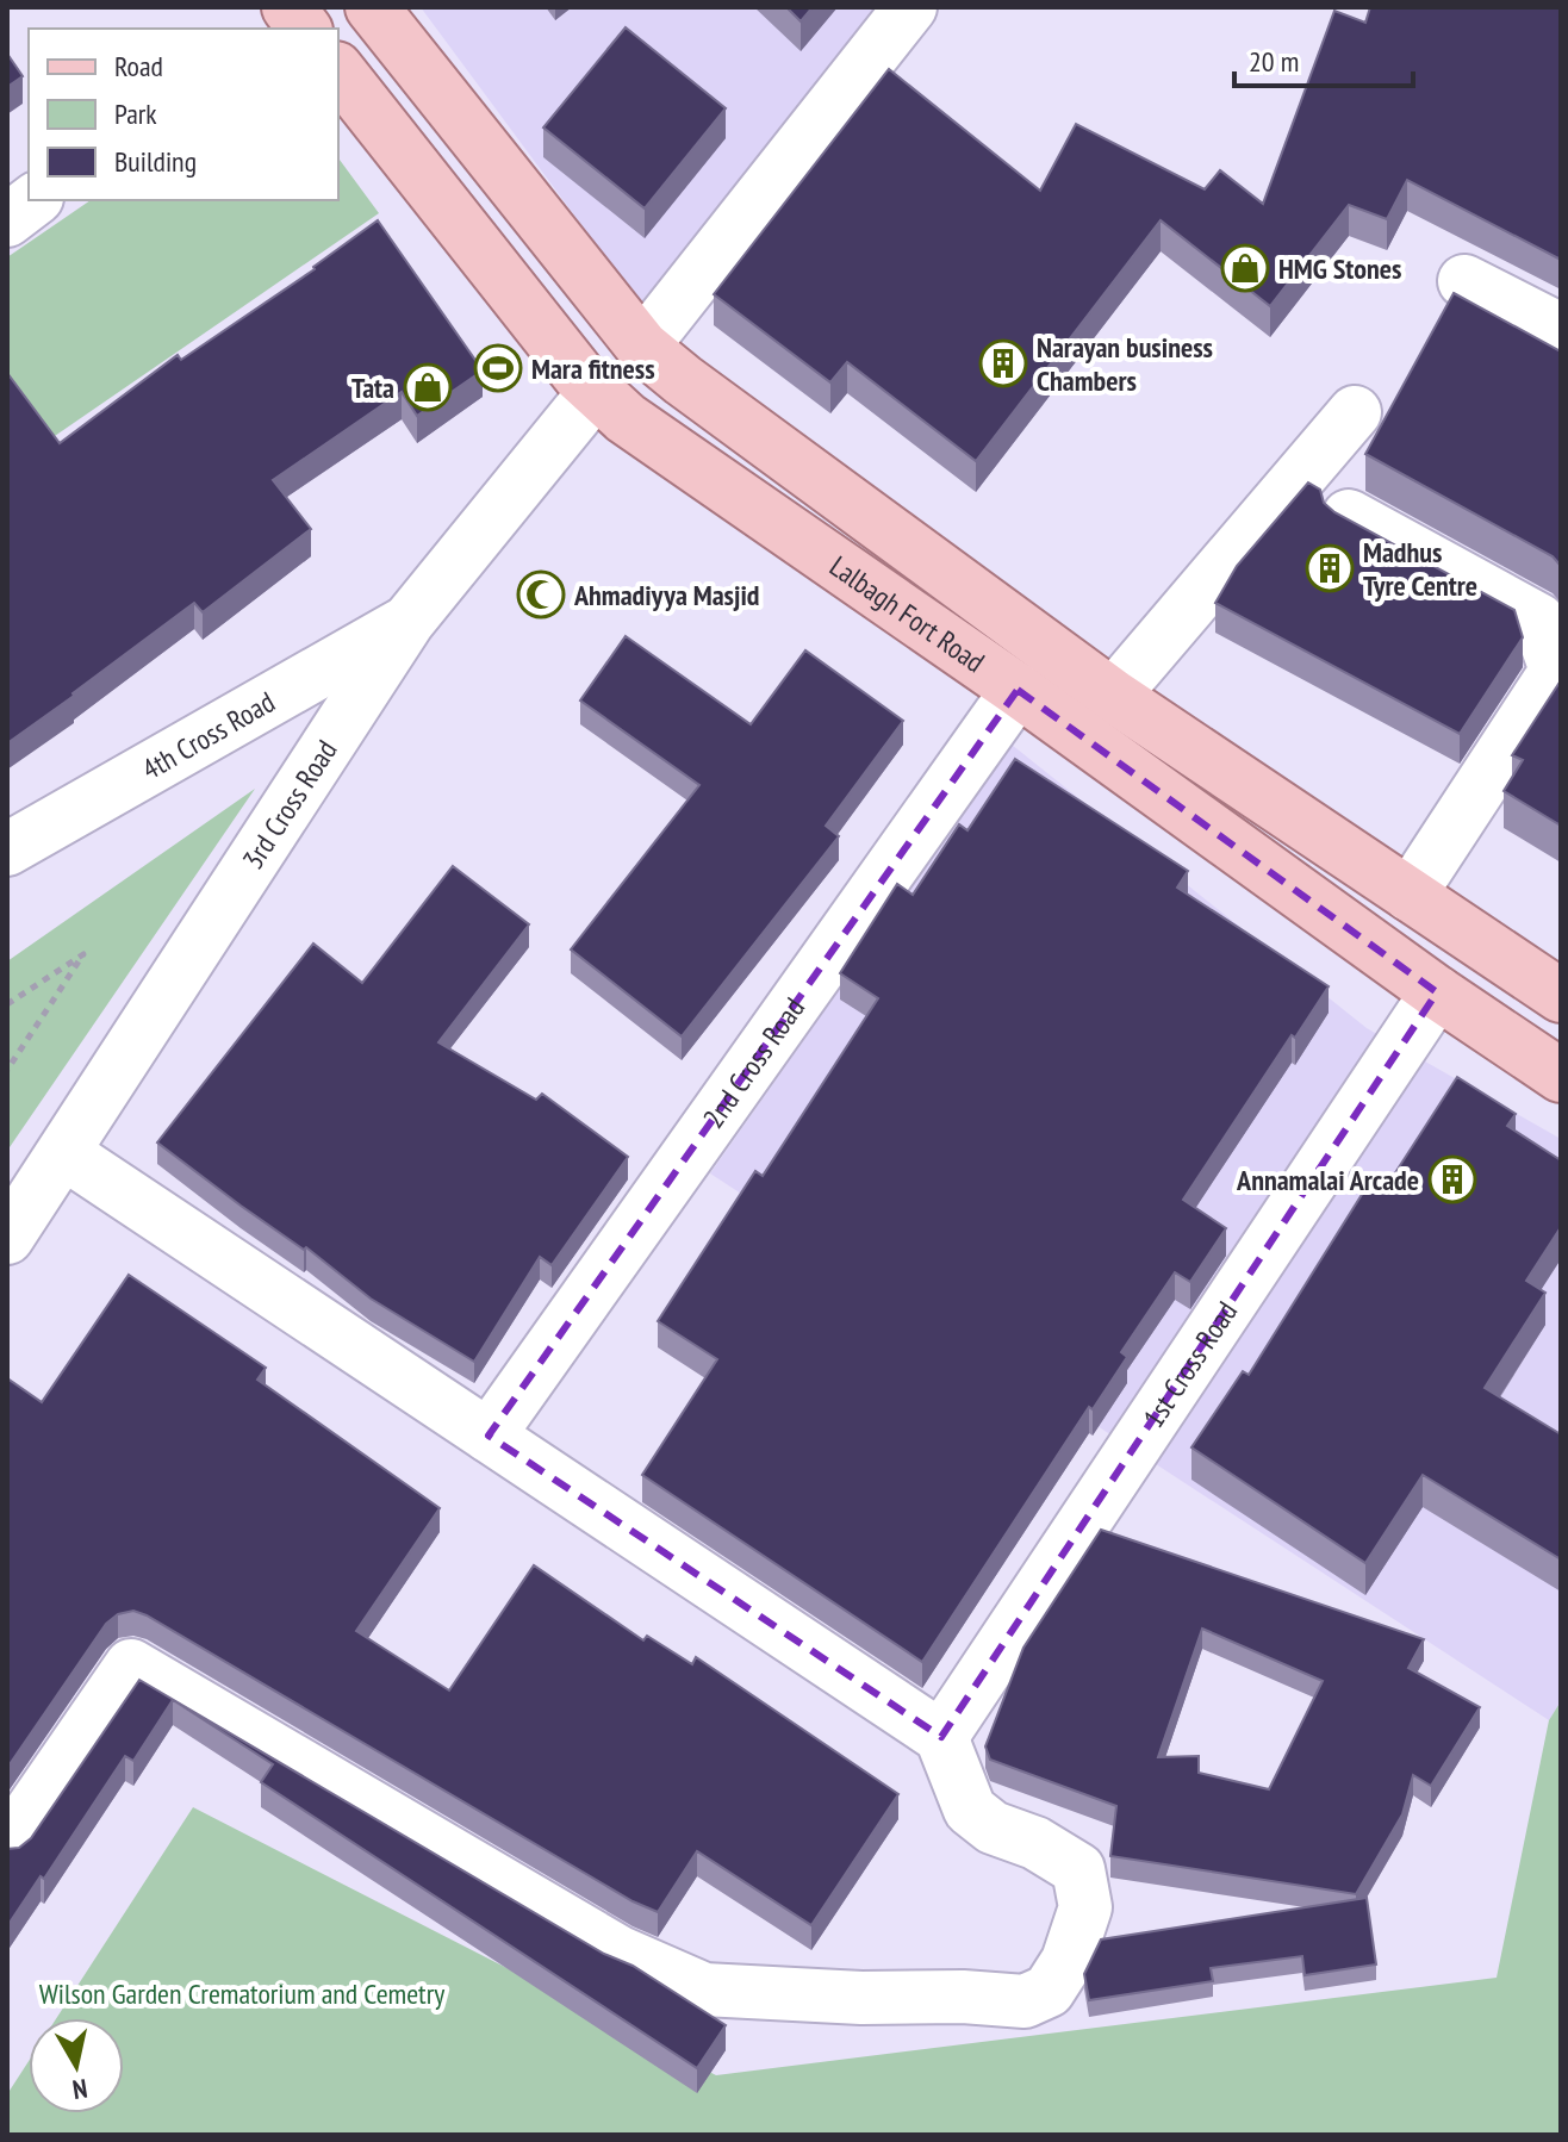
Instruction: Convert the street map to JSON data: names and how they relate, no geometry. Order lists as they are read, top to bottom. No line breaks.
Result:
{"streets":{"main road":["Lalbagh Fort Road"],"street":["4th Cross Road","3rd Cross Road","2nd Cross Road","1st Cross Road"]},"crossings":[["Lalbagh Fort Road","3rd Cross Road"],["Lalbagh Fort Road","2nd Cross Road"],["Lalbagh Fort Road","1st Cross Road"],["4th Cross Road","3rd Cross Road"]],"parks":["Wilson Garden Crematorium and Cemetry"],"places":{"shop":["HMG Stones","Tata"],"building":["Narayan business Chambers","Madhus Tyre Centre","Annamalai Arcade"],"sports":["Mara fitness"],"mosque":["Ahmadiyya Masjid"]},"legend":["Road","Park","Building"],"scale_bar":"20 m","north":"bottom"}
